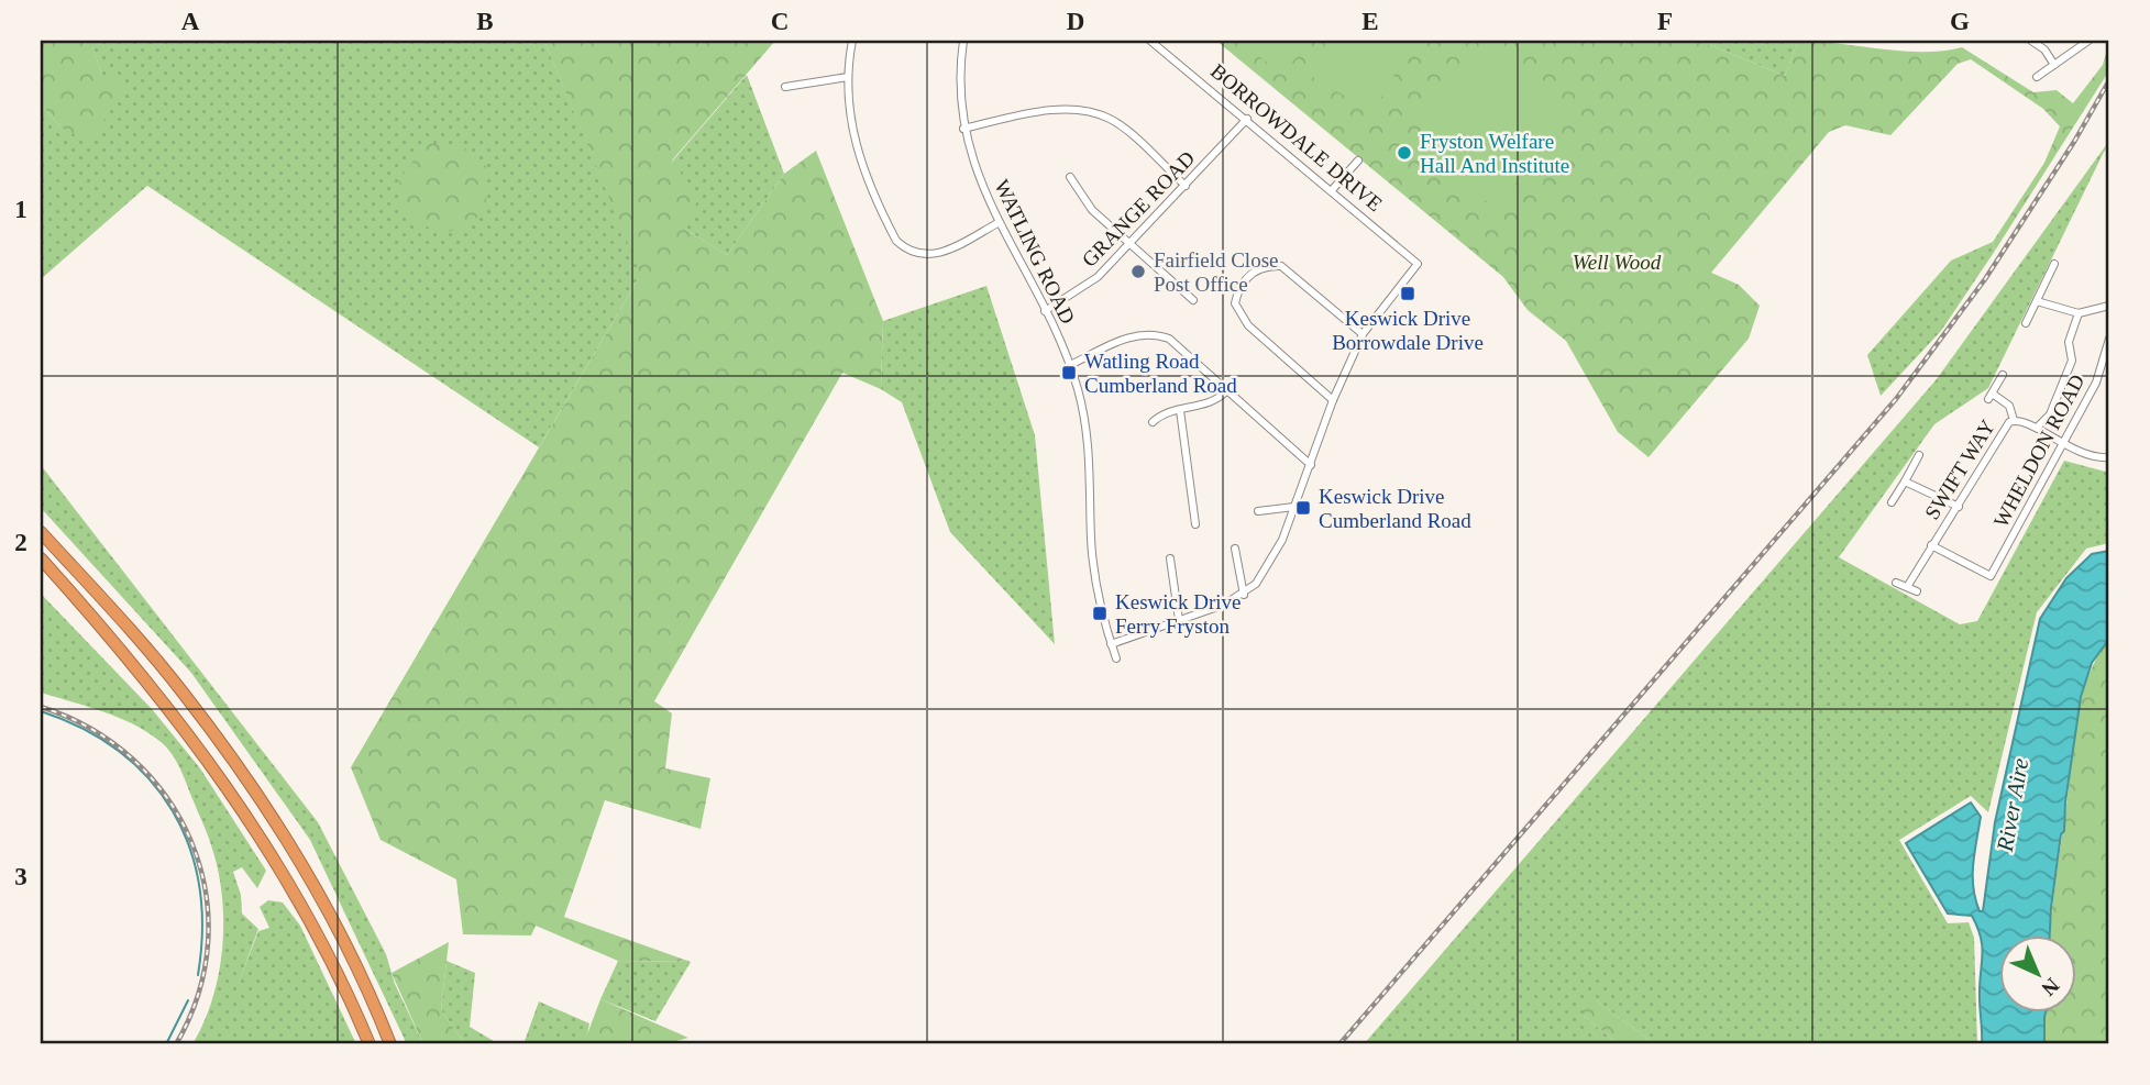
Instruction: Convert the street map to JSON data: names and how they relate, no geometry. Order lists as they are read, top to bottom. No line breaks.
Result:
{"streets":{"street":["BORROWDALE DRIVE","GRANGE ROAD","WATLING ROAD","WHELDON ROAD","SWIFT WAY"]},"crossings":[["BORROWDALE DRIVE","GRANGE ROAD"],["GRANGE ROAD","WATLING ROAD"],["WHELDON ROAD","SWIFT WAY"]],"water":["River Aire"],"parks":["Well Wood"],"places":{"other":["Fryston Welfare Hall And Institute","Fairfield Close Post Office"],"transit":["Keswick Drive Borrowdale Drive","Watling Road Cumberland Road","Keswick Drive Cumberland Road","Keswick Drive Ferry Fryston"]},"north":"bottom right","grid":{"columns":["A","B","C","D","E","F","G"],"rows":["1","2","3"]}}
